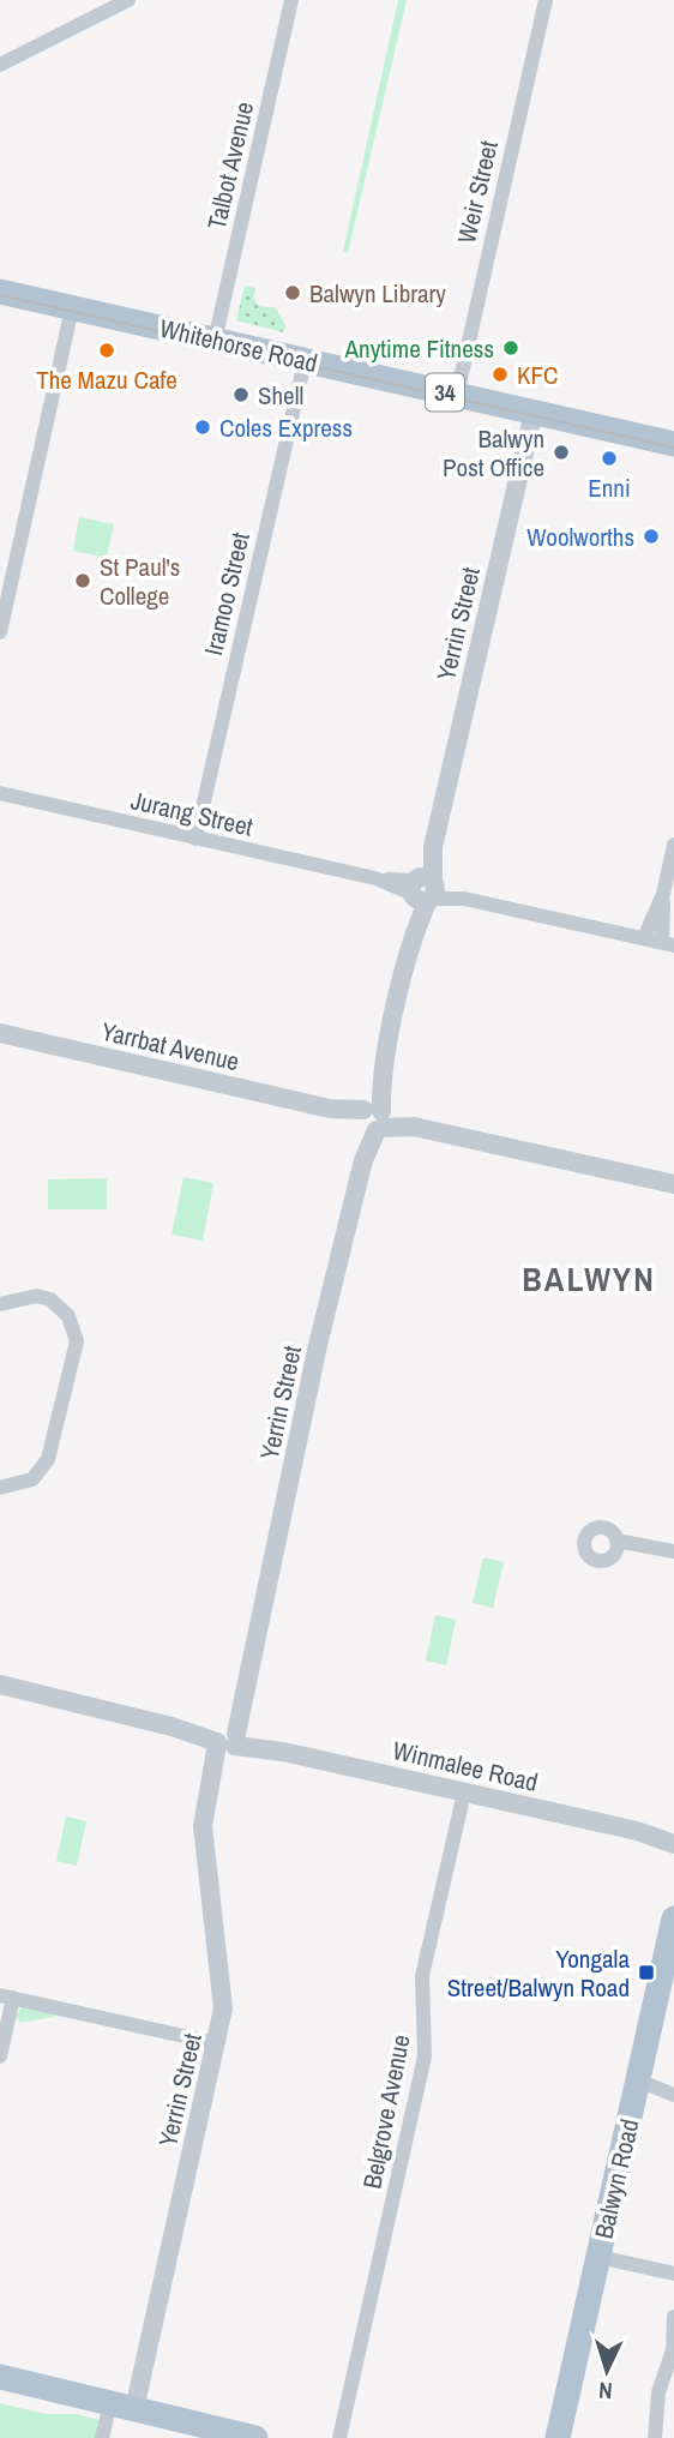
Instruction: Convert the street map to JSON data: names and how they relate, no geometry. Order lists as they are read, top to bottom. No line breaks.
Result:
{"streets":{"main road":["Whitehorse Road","34","Balwyn Road"],"street":["Talbot Avenue","Weir Street","Iramoo Street","Yerrin Street","Jurang Street","Yarrbat Avenue","Winmalee Road","Belgrove Avenue"]},"crossings":[["Talbot Avenue","Whitehorse Road"],["Weir Street","Whitehorse Road"],["Whitehorse Road","Iramoo Street"],["Whitehorse Road","Yerrin Street"],["Iramoo Street","Jurang Street"],["Yerrin Street","Jurang Street"],["Yerrin Street","Yarrbat Avenue"],["Yerrin Street","Winmalee Road"],["Winmalee Road","Belgrove Avenue"]],"districts":["BALWYN"],"places":{"other":["Balwyn Library","Anytime Fitness","The Mazu Cafe","KFC","Shell","Coles Express","Balwyn Post Office","Enni","Woolworths","St Paul's College"],"transit":["Yongala Street/Balwyn Road"]},"north":"bottom"}
